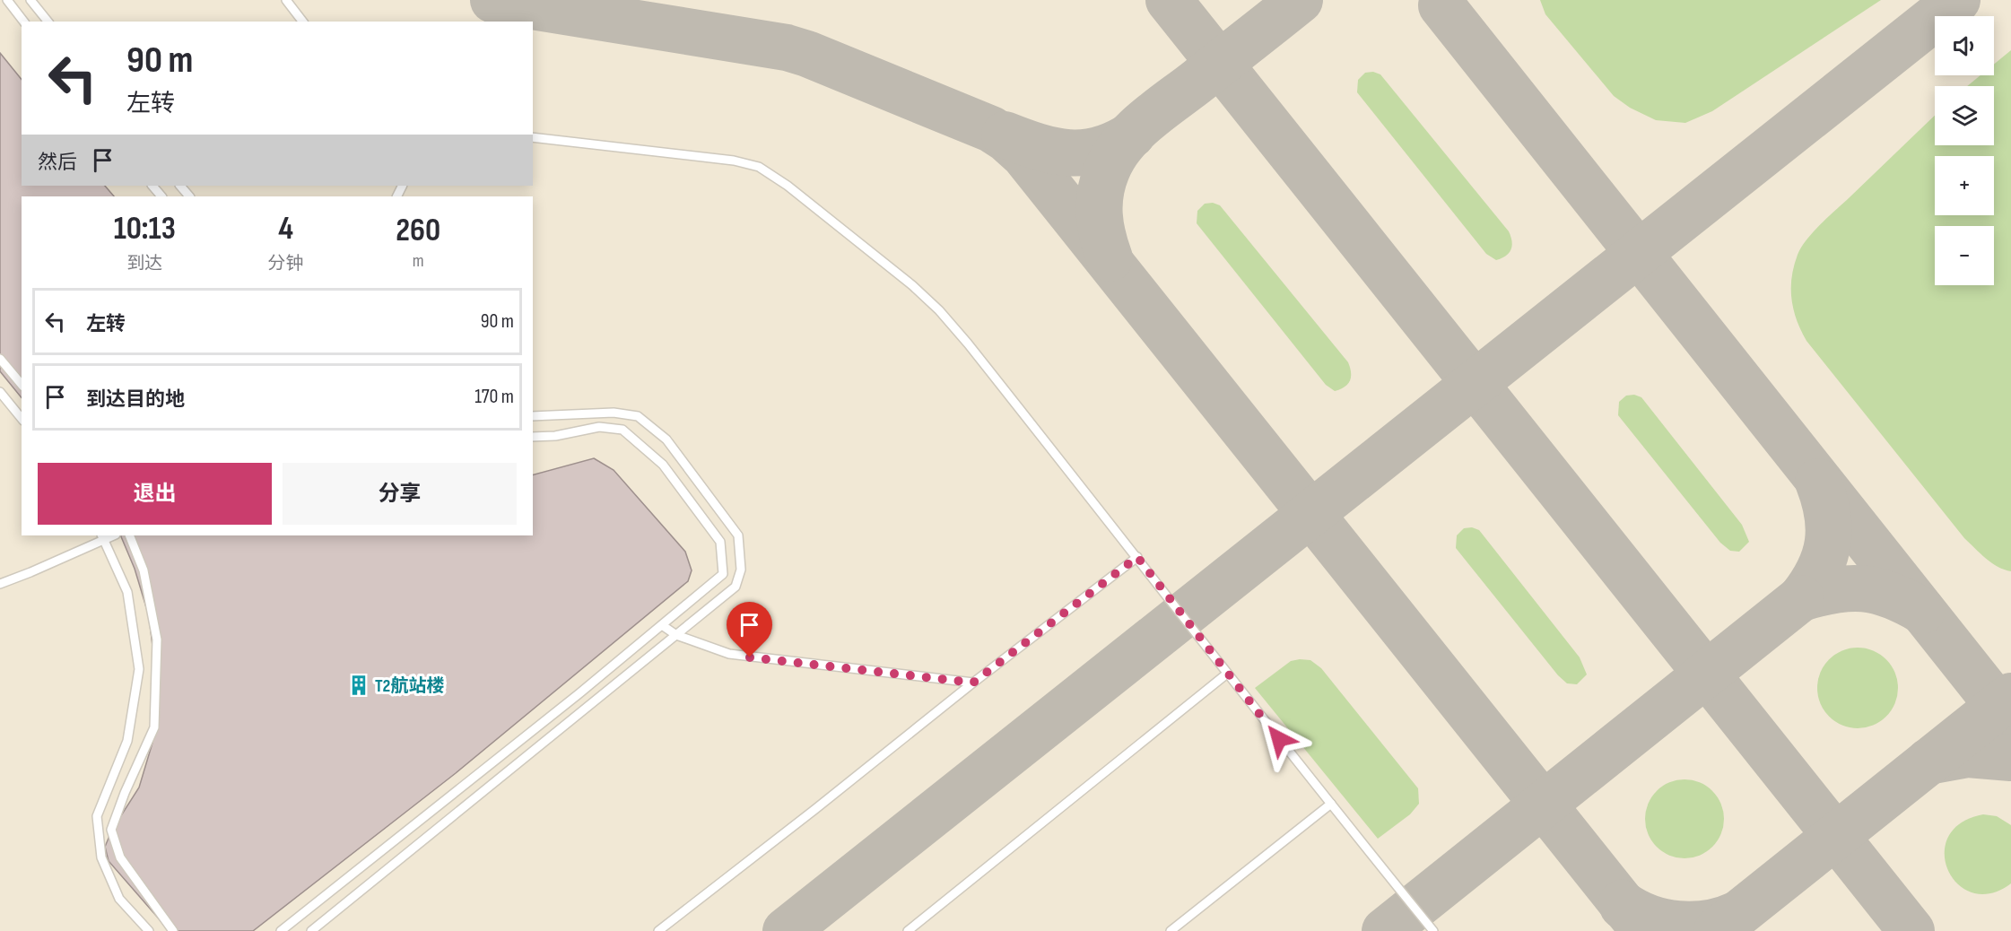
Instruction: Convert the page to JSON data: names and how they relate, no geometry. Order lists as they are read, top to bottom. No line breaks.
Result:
{"places":{"building":["T2航站楼"]},"page":{"map_buttons":["+","−"],"turn":["90 m","左转"],"then":"然后","eta":["10:13","到达","4","分钟","260","m"],"list":[{"name":"左转","value":"90 m"},{"name":"到达目的地","value":"170 m"}],"buttons":["退出","分享"]}}
